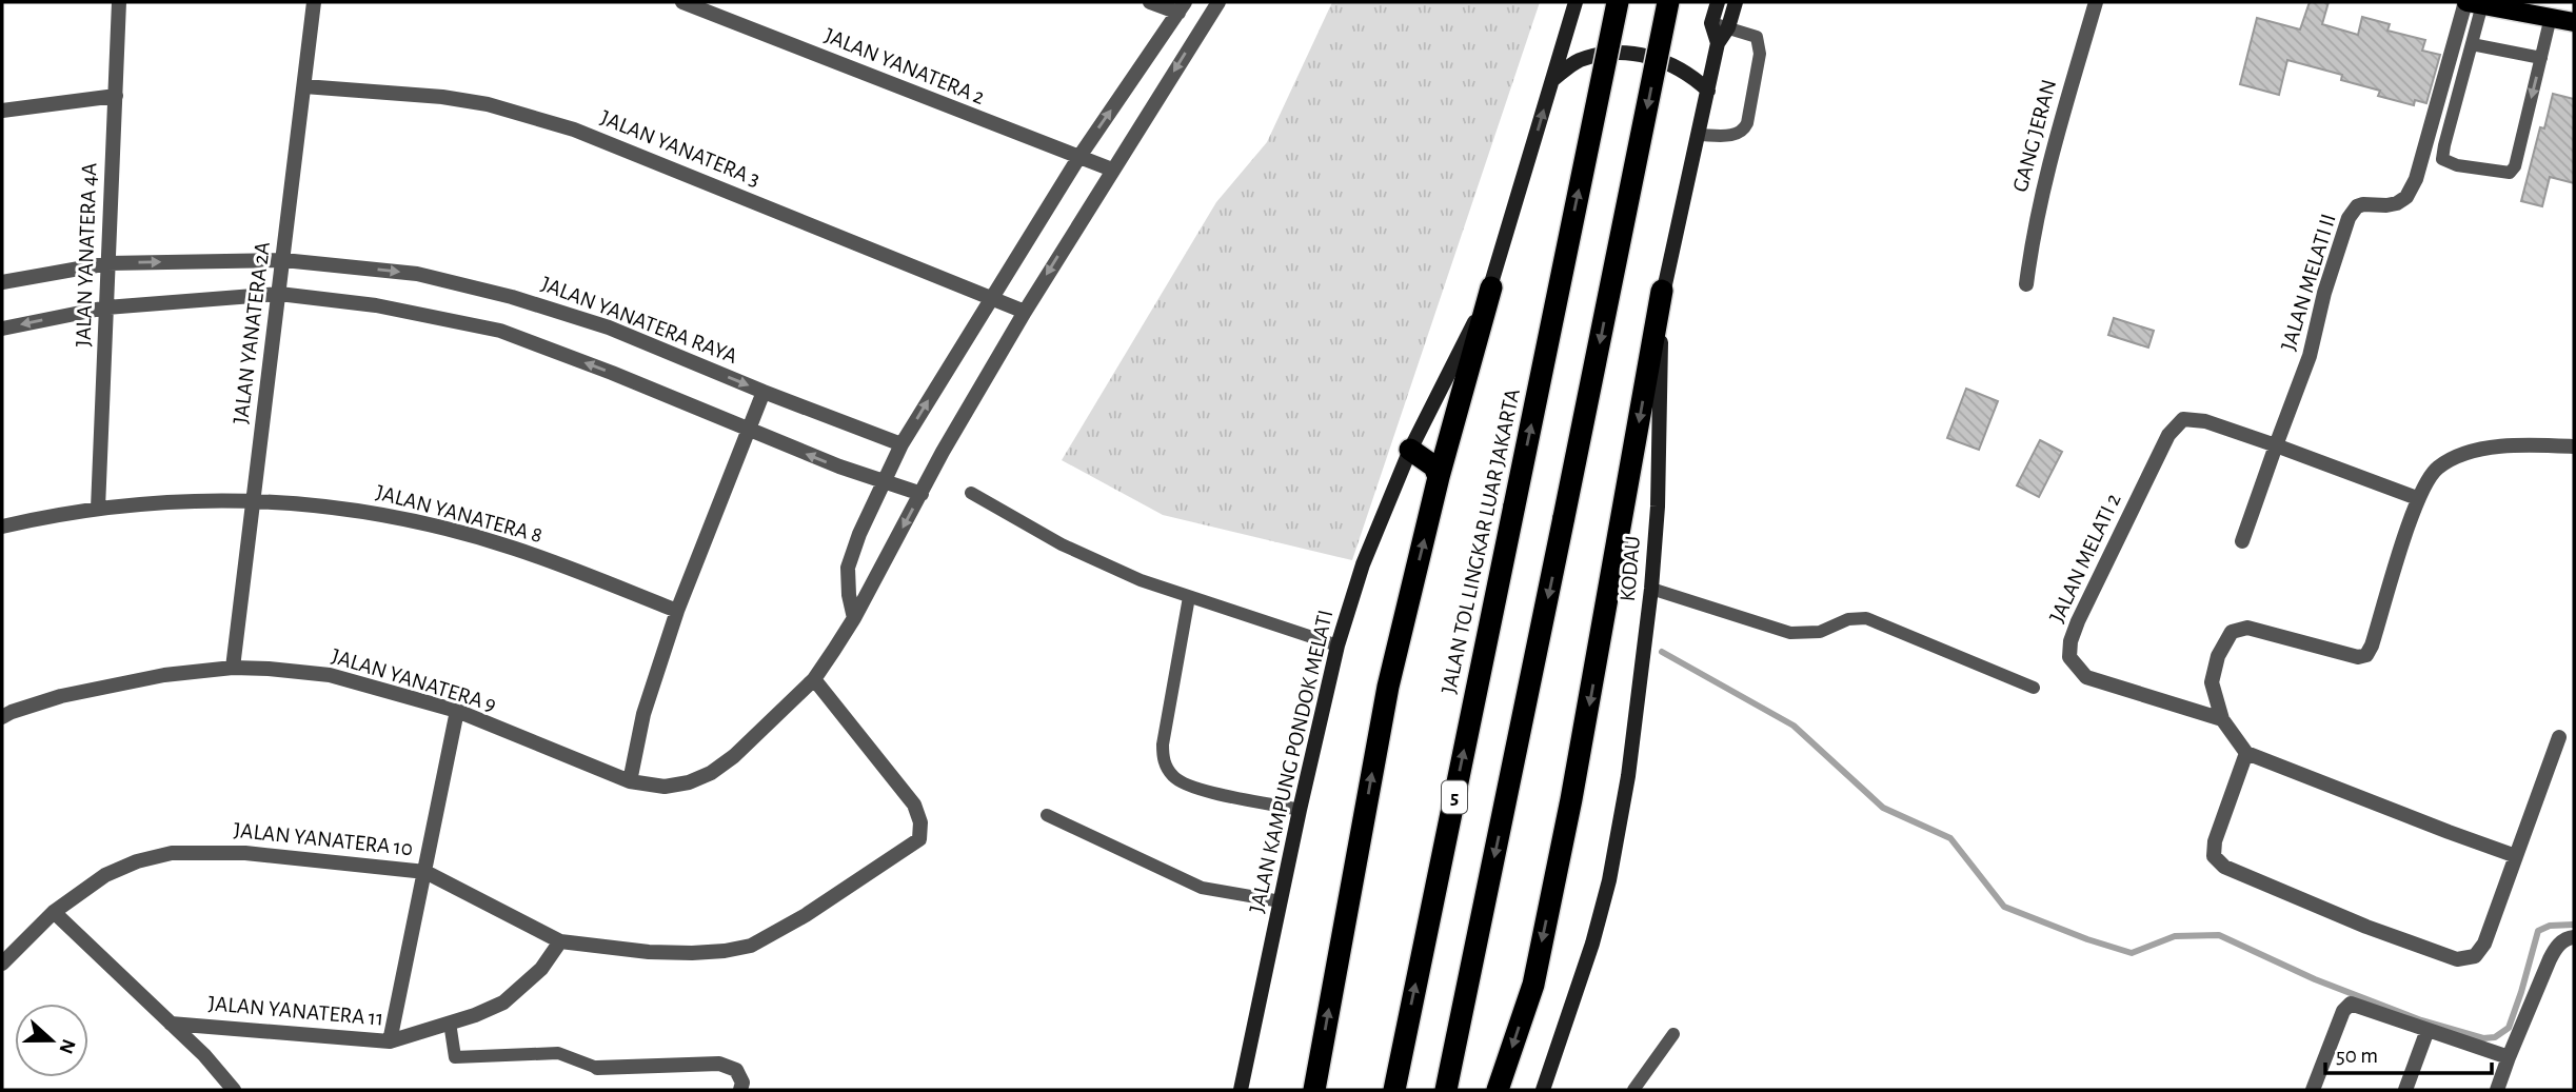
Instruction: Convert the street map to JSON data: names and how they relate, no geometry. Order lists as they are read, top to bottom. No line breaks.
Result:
{"streets":{"highway":["JALAN TOL LINGKAR LUAR JAKARTA","5"],"main road":["KODAU","JALAN KAMPUNG PONDOK MELATI"],"street":["JALAN YANATERA 2","GANG JERAN","JALAN YANATERA 3","JALAN YANATERA 4A","JALAN MELATI II","JALAN YANATERA RAYA","JALAN YANATERA 2A","JALAN YANATERA 8","JALAN MELATI 2","JALAN YANATERA 9","JALAN YANATERA 10","JALAN YANATERA 11"]},"crossings":[["JALAN YANATERA 3","JALAN YANATERA 2A"],["JALAN YANATERA 4A","JALAN YANATERA RAYA"],["JALAN YANATERA 4A","JALAN YANATERA 8"],["JALAN MELATI II","JALAN MELATI 2"],["JALAN YANATERA RAYA","JALAN YANATERA 2A"],["JALAN YANATERA 2A","JALAN YANATERA 8"],["JALAN YANATERA 2A","JALAN YANATERA 9"],["JALAN YANATERA 9","JALAN YANATERA 10"],["JALAN YANATERA 10","JALAN YANATERA 11"]],"scale_bar":"50 m","north":"right"}
